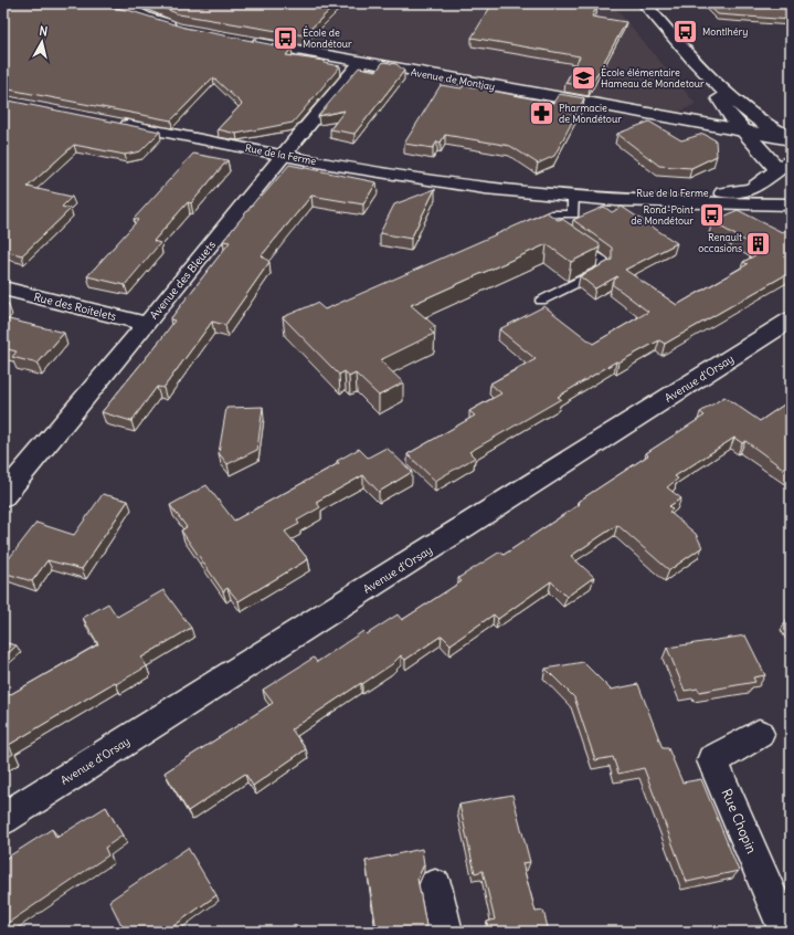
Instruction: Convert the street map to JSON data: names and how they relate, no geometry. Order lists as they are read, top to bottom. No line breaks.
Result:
{"streets":{"street":["Avenue de Montjay","Rue de la Ferme","Avenue des Bleuets","Rue des Roitelets","Avenue d'Orsay","Rue Chopin"]},"crossings":[["Avenue de Montjay","Avenue des Bleuets"],["Rue de la Ferme","Avenue des Bleuets"],["Avenue des Bleuets","Rue des Roitelets"]],"places":{"bus stop":["Montlhéry","École de Mondétour","Rond-Point de Mondétour"],"school or university":["École élémentaire Hameau de Mondetour"],"pharmacy":["Pharmacie de Mondétour"],"building":["Renault occasions"]},"north":"top"}
